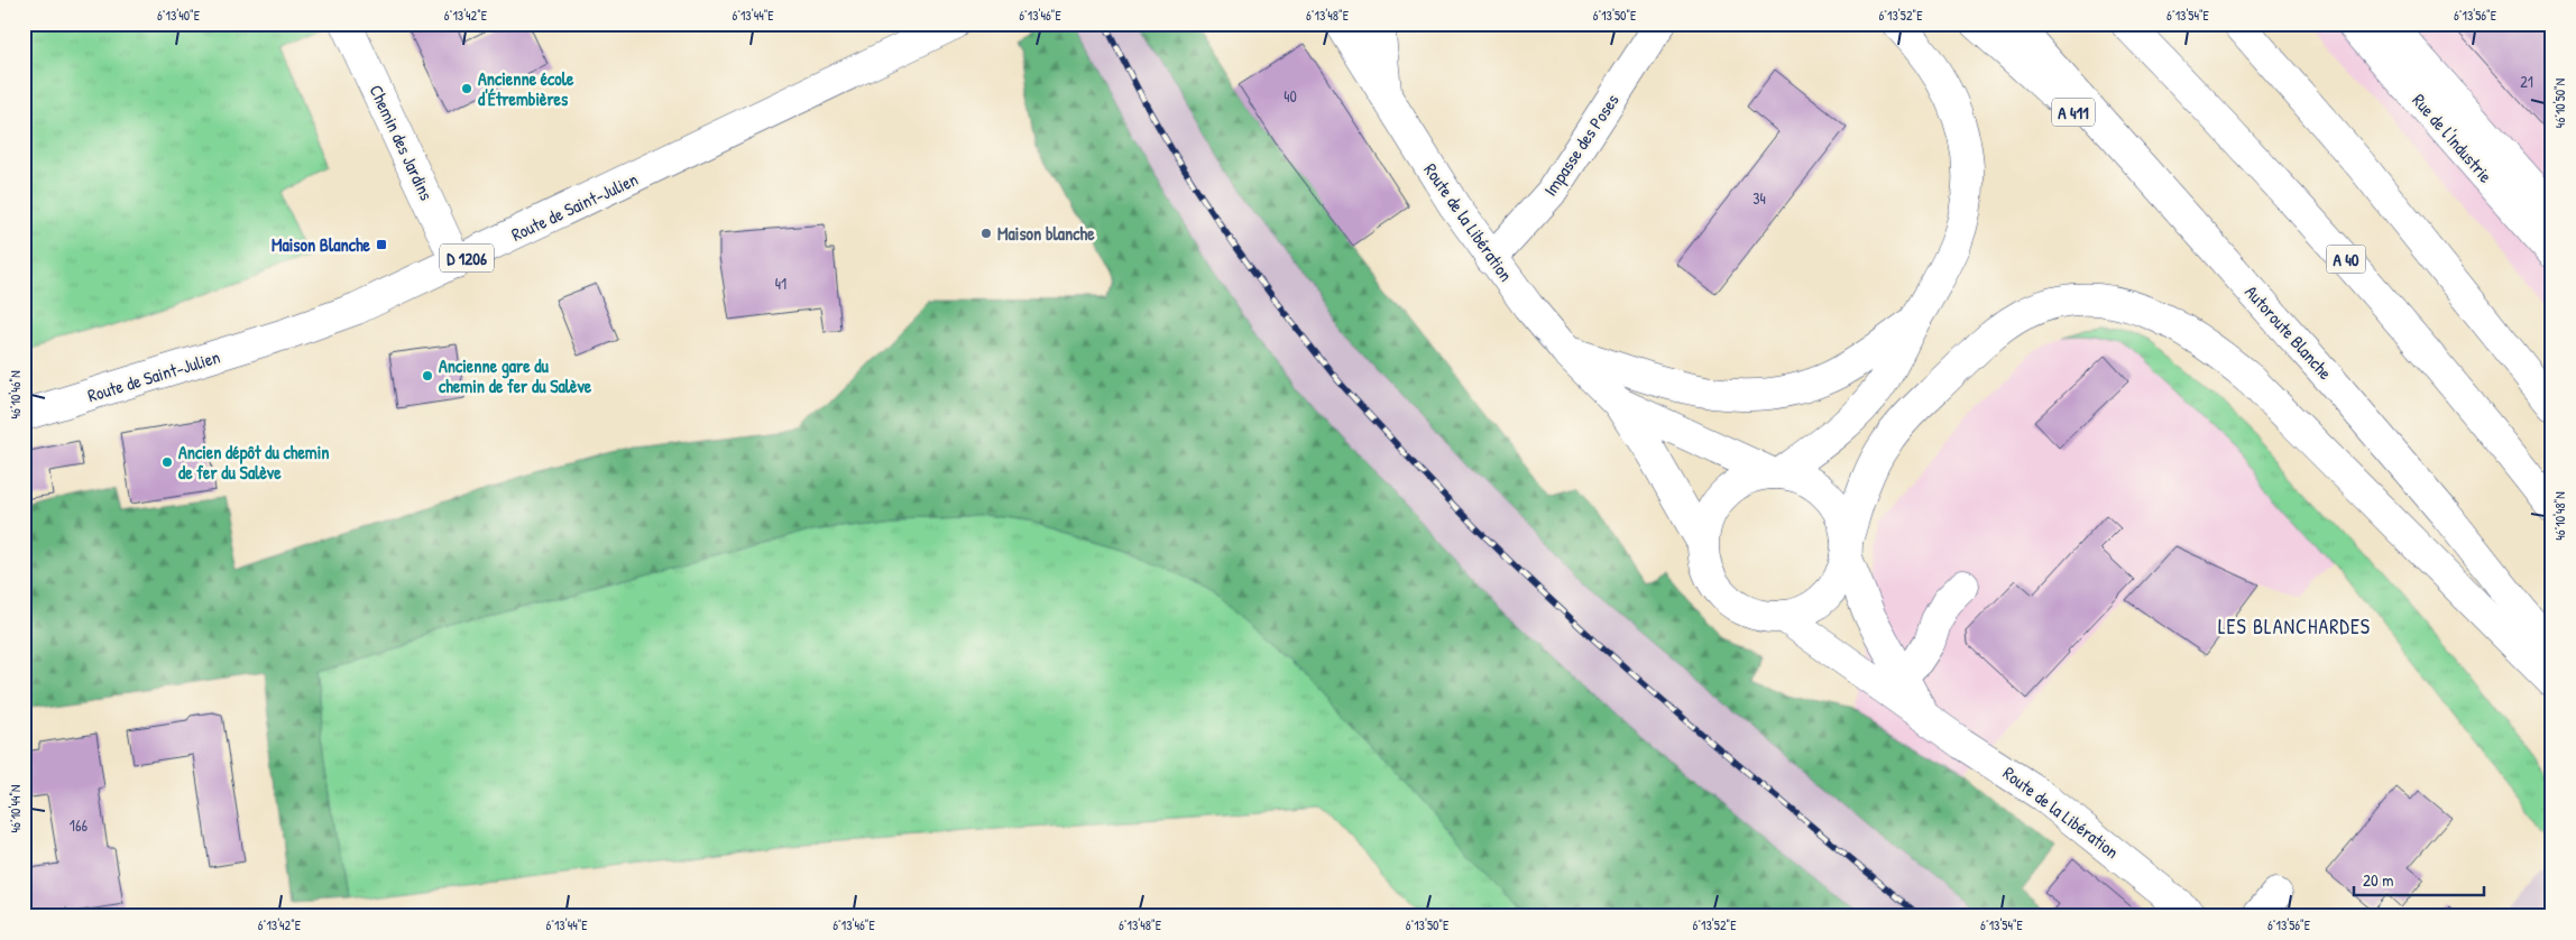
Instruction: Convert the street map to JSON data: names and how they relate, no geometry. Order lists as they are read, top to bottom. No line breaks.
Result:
{"streets":{"main road":["A 411","Rue de l'Industrie","Chemin des Jardins","Impasse des Poses","Route de Saint-Julien","Route de la Libération","D 1206","A 40","Autoroute Blanche"]},"crossings":[["A 411","Autoroute Blanche"],["Chemin des Jardins","Route de Saint-Julien"],["Impasse des Poses","Route de la Libération"]],"districts":["LES BLANCHARDES"],"places":{"other":["Ancienne école d'Étrembières","Maison blanche","Ancienne gare du chemin de fer du Salève","Ancien dépôt du chemin de fer du Salève"],"transit":["Maison Blanche"]},"house_numbers":["21","40","34","41","166"],"scale_bar":"20 m","coordinates":["6°13'40\"E","6°13'42\"E","6°13'44\"E","6°13'46\"E","6°13'48\"E","6°13'50\"E","6°13'52\"E","6°13'54\"E","6°13'56\"E","46°10'50\"N","46°10'46\"N","46°10'48\"N","46°10'44\"N"]}
